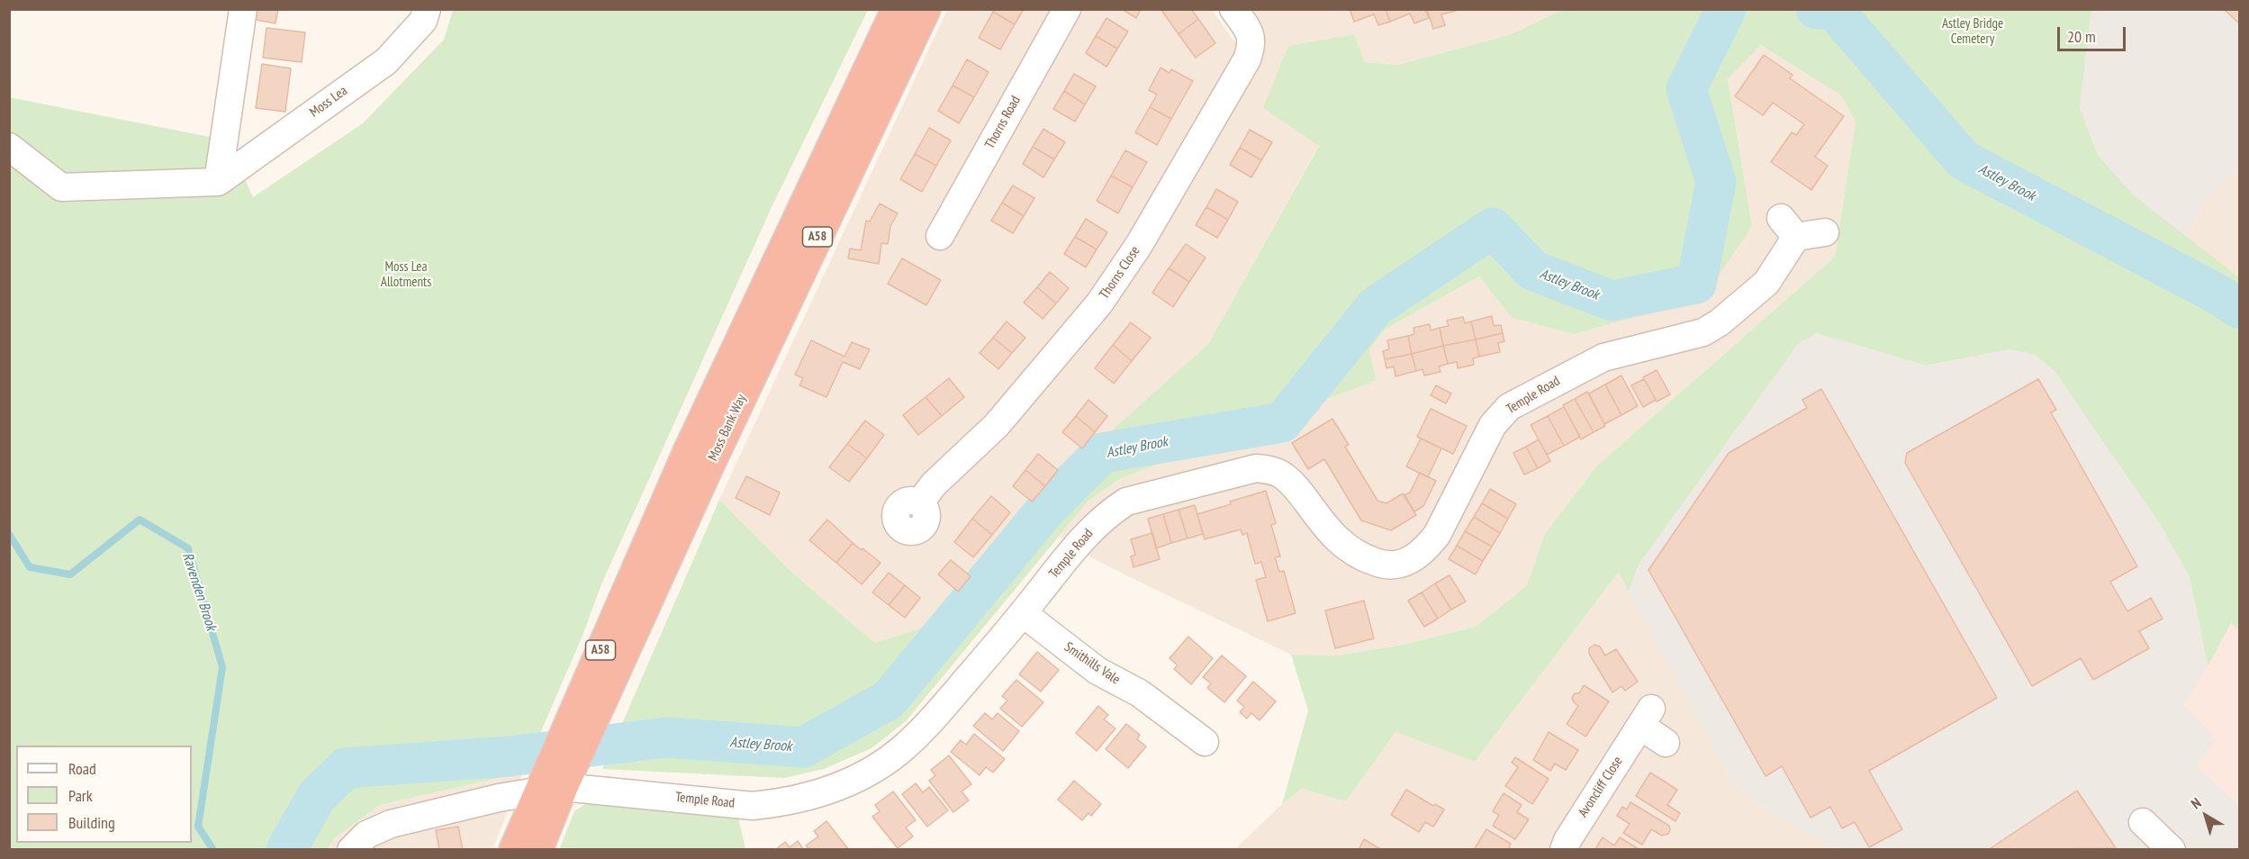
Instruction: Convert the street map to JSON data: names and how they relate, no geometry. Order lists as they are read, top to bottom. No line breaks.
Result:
{"streets":{"highway":["A58","Moss Bank Way"],"street":["Moss Lea","Thorns Road","Thorns Close","Temple Road","Smithills Vale","Avoncliff Close"]},"crossings":[["Temple Road","Moss Bank Way"],["Temple Road","Smithills Vale"]],"water":["Astley Brook","Ravenden Brook"],"parks":["Astley Bridge Cemetery","Moss Lea Allotments"],"legend":["Road","Park","Building"],"scale_bar":"20 m","north":"top left"}
